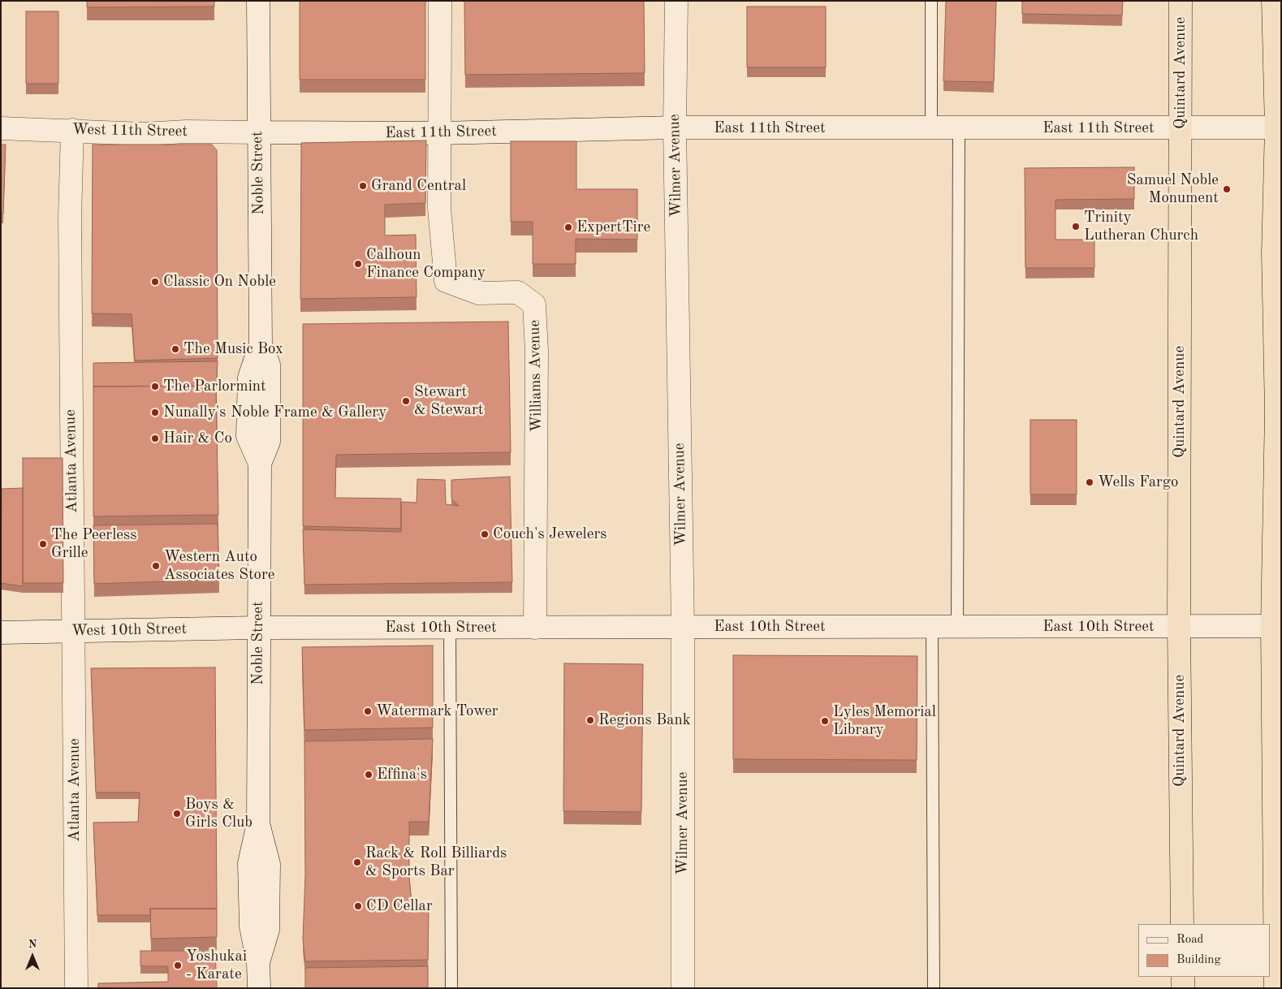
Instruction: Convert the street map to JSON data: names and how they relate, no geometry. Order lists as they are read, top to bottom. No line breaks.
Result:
{"streets":{"highway":["Quintard Avenue"],"street":["East 11th Street","West 11th Street","Wilmer Avenue","Noble Street","Williams Avenue","Atlanta Avenue","East 10th Street","West 10th Street"]},"crossings":[["Quintard Avenue","East 11th Street"],["Quintard Avenue","East 10th Street"],["East 11th Street","West 11th Street"],["East 11th Street","Wilmer Avenue"],["East 11th Street","Noble Street"],["East 11th Street","Williams Avenue"],["West 11th Street","Noble Street"],["West 11th Street","Atlanta Avenue"],["Wilmer Avenue","East 10th Street"],["Noble Street","East 10th Street"],["Noble Street","West 10th Street"],["Williams Avenue","East 10th Street"],["Atlanta Avenue","West 10th Street"],["East 10th Street","West 10th Street"]],"places":["Grand Central","Samuel Noble Monument","Trinity Lutheran Church","ExpertTire","Calhoun Finance Company","Classic On Noble","The Music Box","The Parlormint","Stewart & Stewart","Nunally's Noble Frame & Gallery","Hair & Co","Wells Fargo","Couch's Jewelers","The Peerless Grille","Western Auto Associates Store","Watermark Tower","Regions Bank","Lyles Memorial Library","Effina's","Boys & Girls Club","Rack & Roll Billiards & Sports Bar","CD Cellar","Yoshukai - Karate"],"legend":["Road","Building"],"north":"top"}
